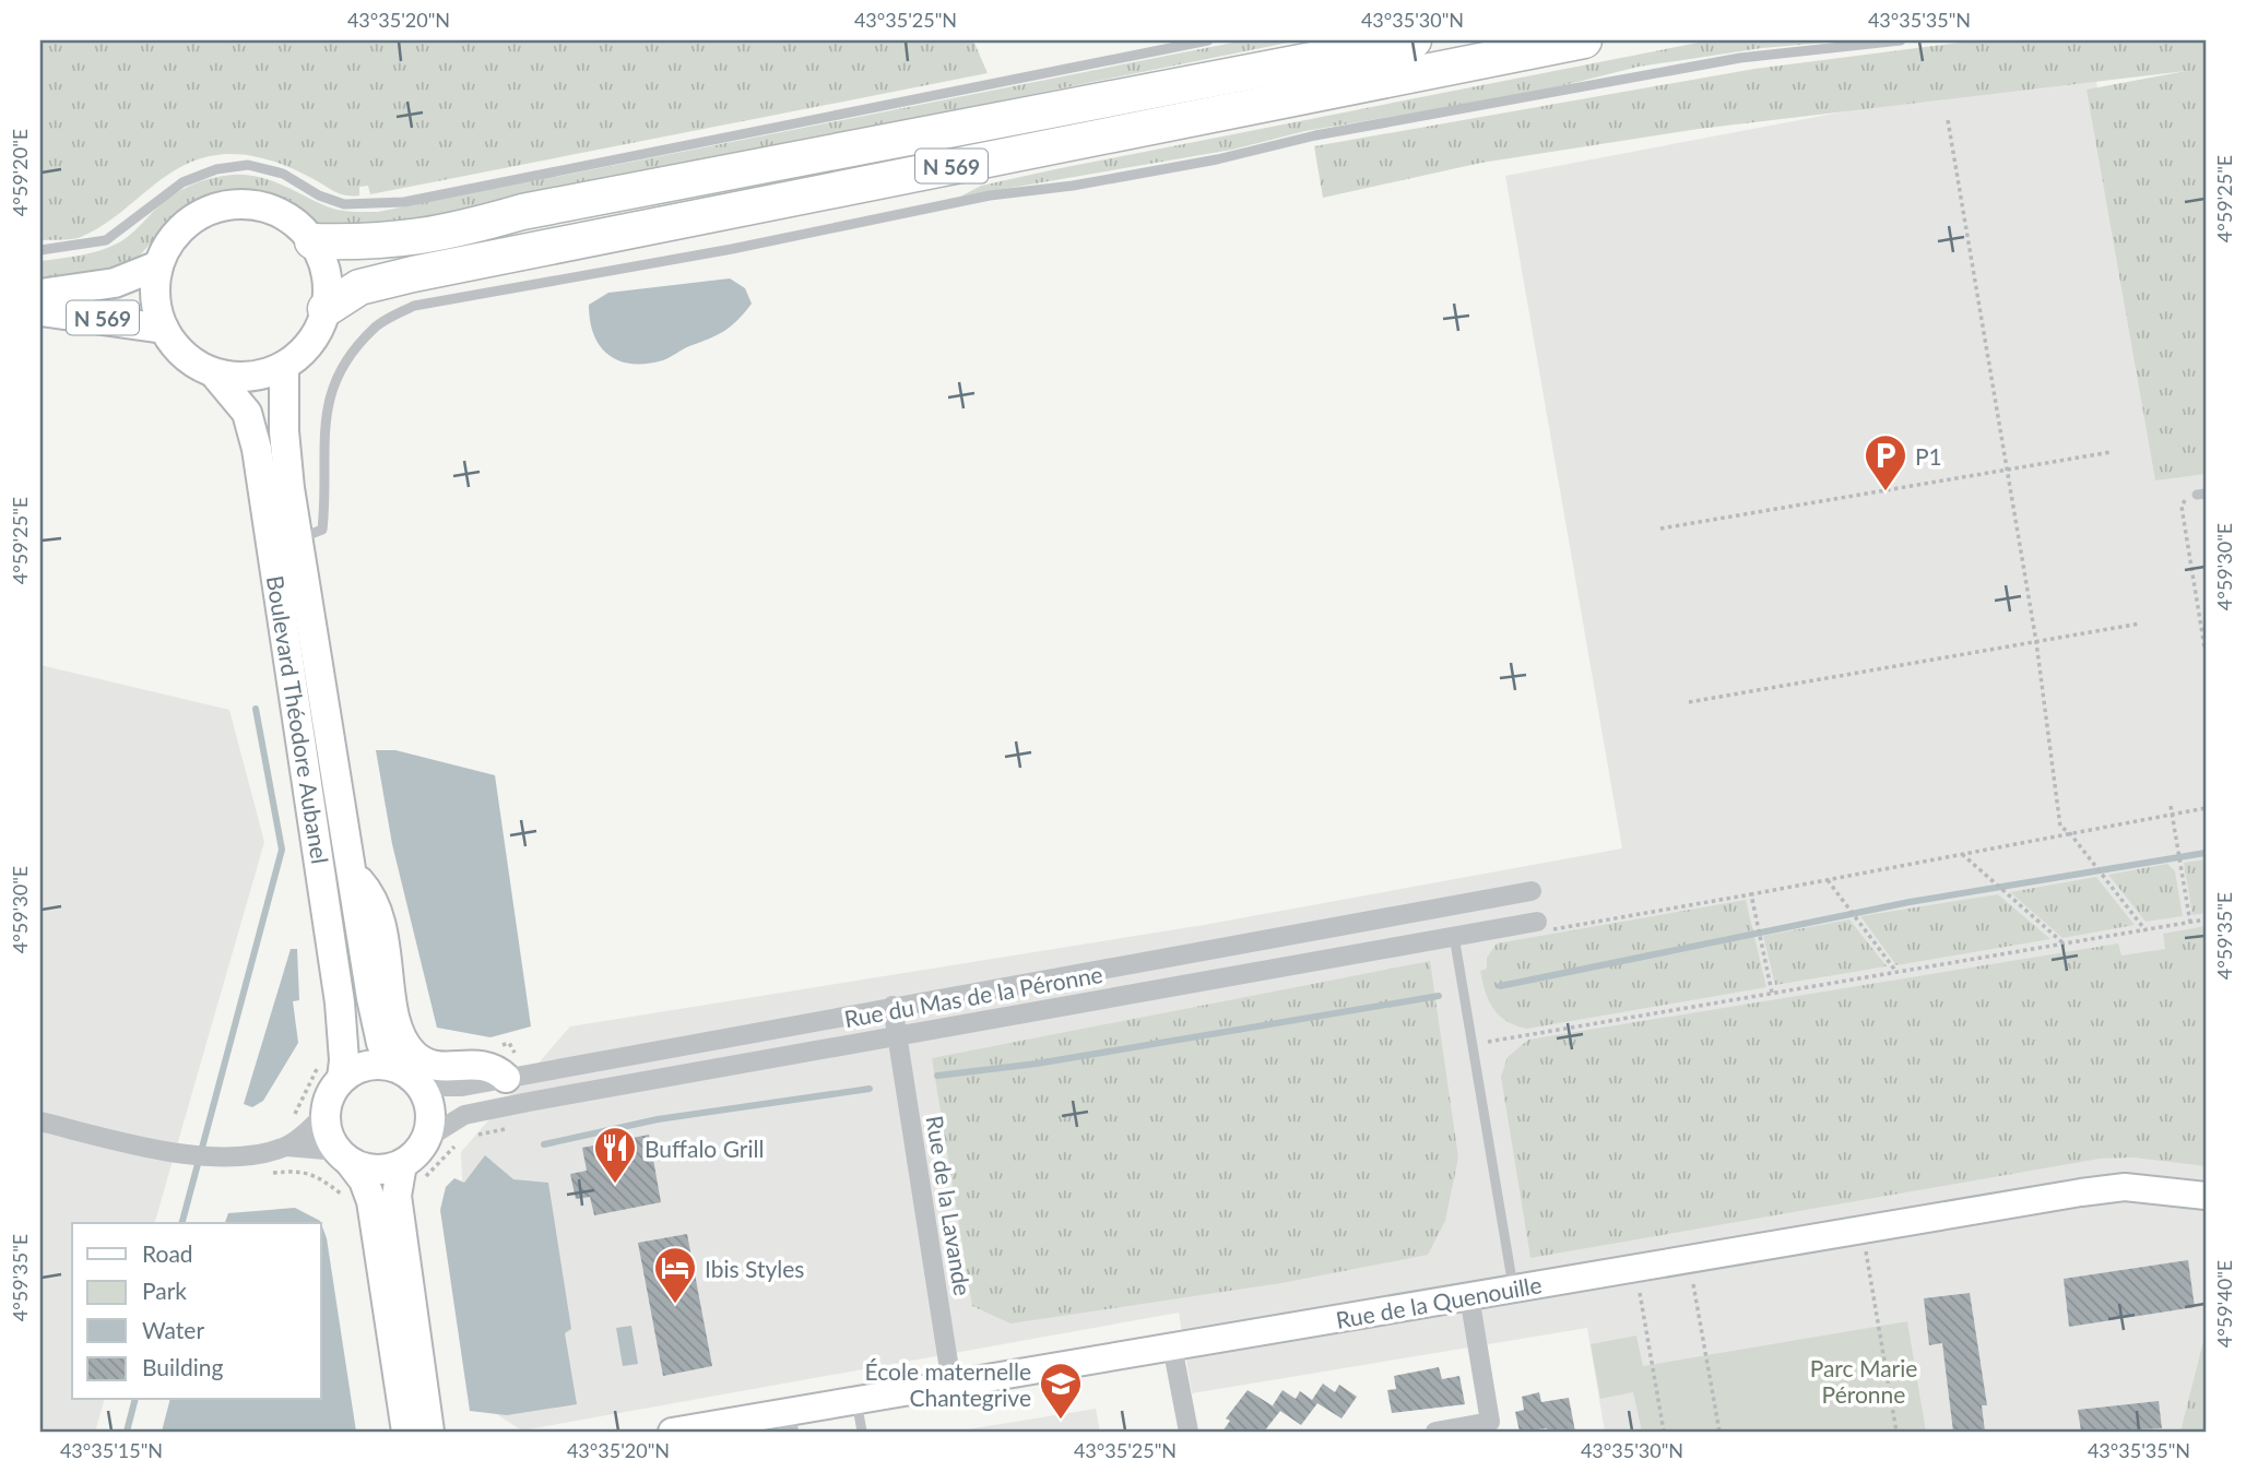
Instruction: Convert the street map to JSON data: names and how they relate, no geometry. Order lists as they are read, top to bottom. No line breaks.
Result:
{"streets":{"highway":["N 569"],"main road":["Boulevard Théodore Aubanel"],"street":["Rue du Mas de la Péronne","Rue de la Lavande","Rue de la Quenouille"]},"crossings":[["N 569","Boulevard Théodore Aubanel"],["Boulevard Théodore Aubanel","Rue du Mas de la Péronne"],["Rue du Mas de la Péronne","Rue de la Lavande"],["Rue de la Lavande","Rue de la Quenouille"]],"parks":["Parc Marie Péronne"],"places":{"parking":["P1"],"restaurant":["Buffalo Grill"],"hotel":["Ibis Styles"],"school or university":["École maternelle Chantegrive"]},"legend":["Road","Park","Water","Building"],"coordinates":["43°35'20\"N","43°35'25\"N","43°35'30\"N","43°35'35\"N","4°59'20\"E","4°59'25\"E","4°59'30\"E","4°59'35\"E","4°59'40\"E","43°35'15\"N"]}
